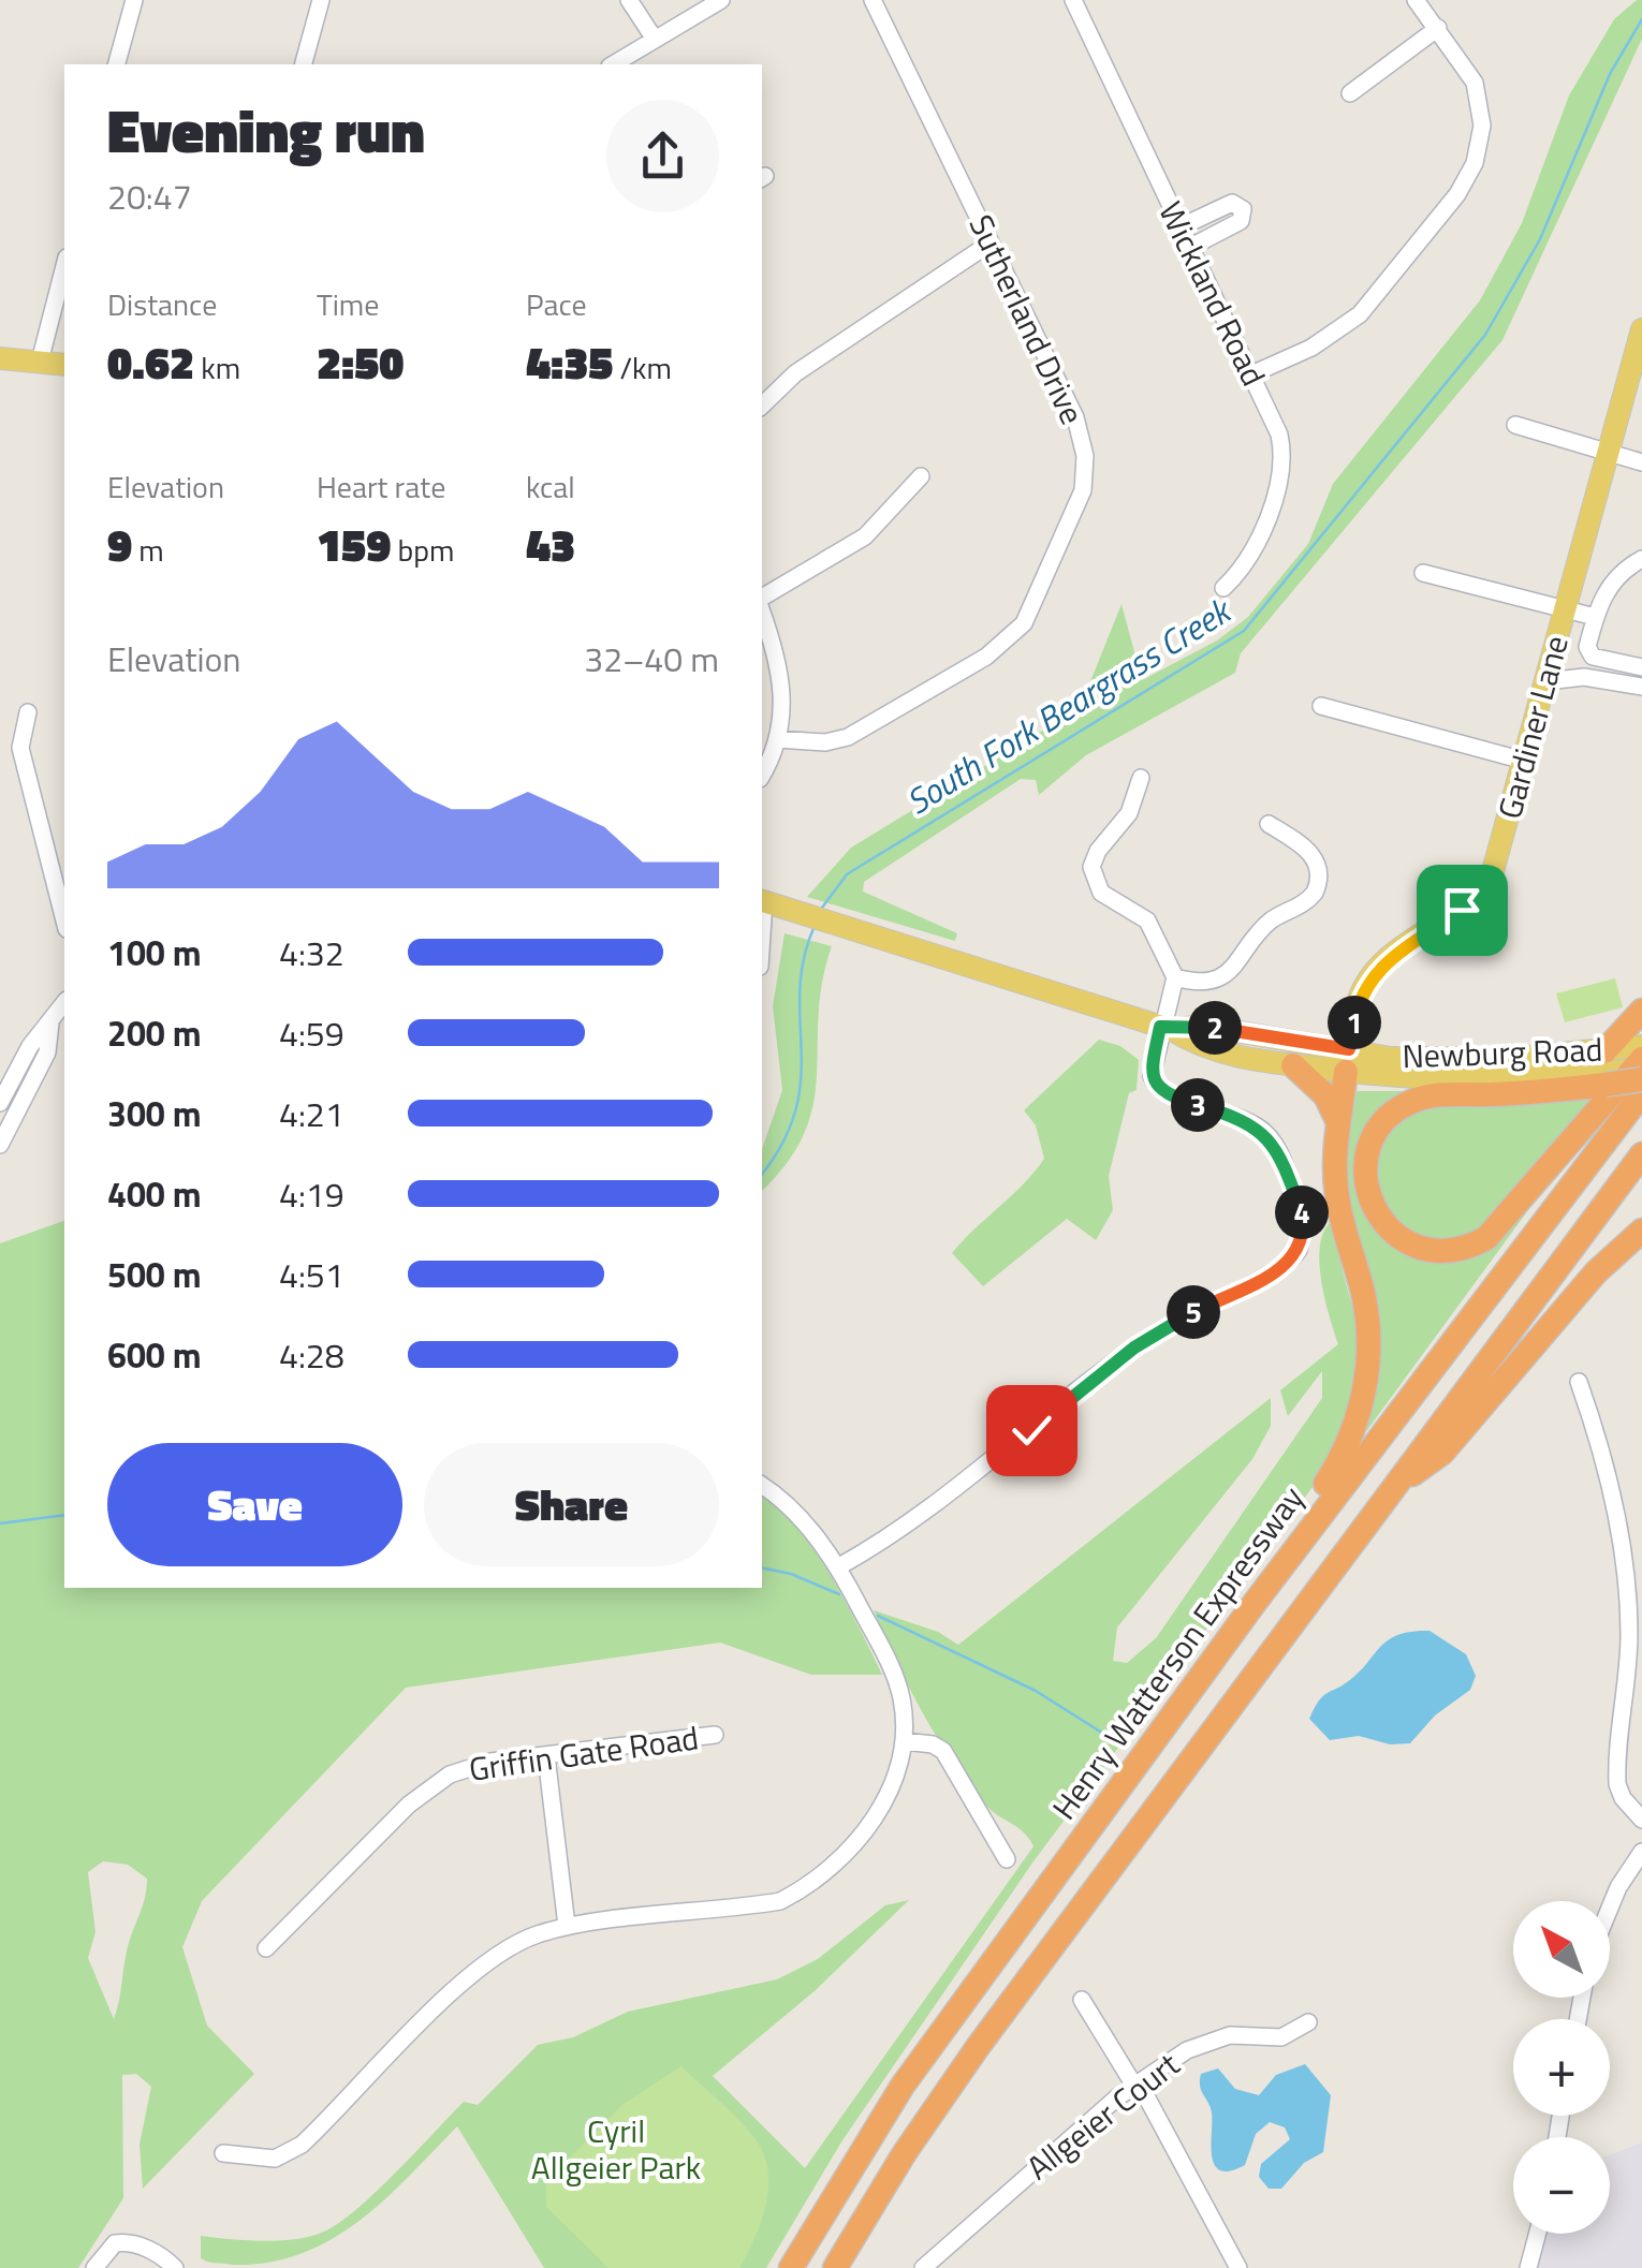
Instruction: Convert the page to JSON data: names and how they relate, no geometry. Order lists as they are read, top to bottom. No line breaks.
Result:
{"streets":{"highway":["Henry Watterson Expressway"],"main road":["Gardiner Lane","Newburg Road"],"street":["Wickland Road","Sutherland Drive","Griffin Gate Road","Allgeier Court"]},"crossings":[["Gardiner Lane","Newburg Road"]],"water":["South Fork Beargrass Creek"],"parks":["Cyril Allgeier Park"],"north":"top left","page":{"heading":["Evening run","20:47"],"stats":[["Distance","0.62 km"],["Time","2:50"],["Pace","4:35 /km"],["Elevation","9 m"],["Heart rate","159 bpm"],["kcal","43"]],"chart":["Elevation","32–40 m"],"list":[{"name":"100 m","note":"4:32"},{"name":"200 m","note":"4:59"},{"name":"300 m","note":"4:21"},{"name":"400 m","note":"4:19"},{"name":"500 m","note":"4:51"},{"name":"600 m","note":"4:28"}],"pins":["1","2","3","4","5"],"buttons":["Save","Share"],"map_buttons":["+","−"]}}
